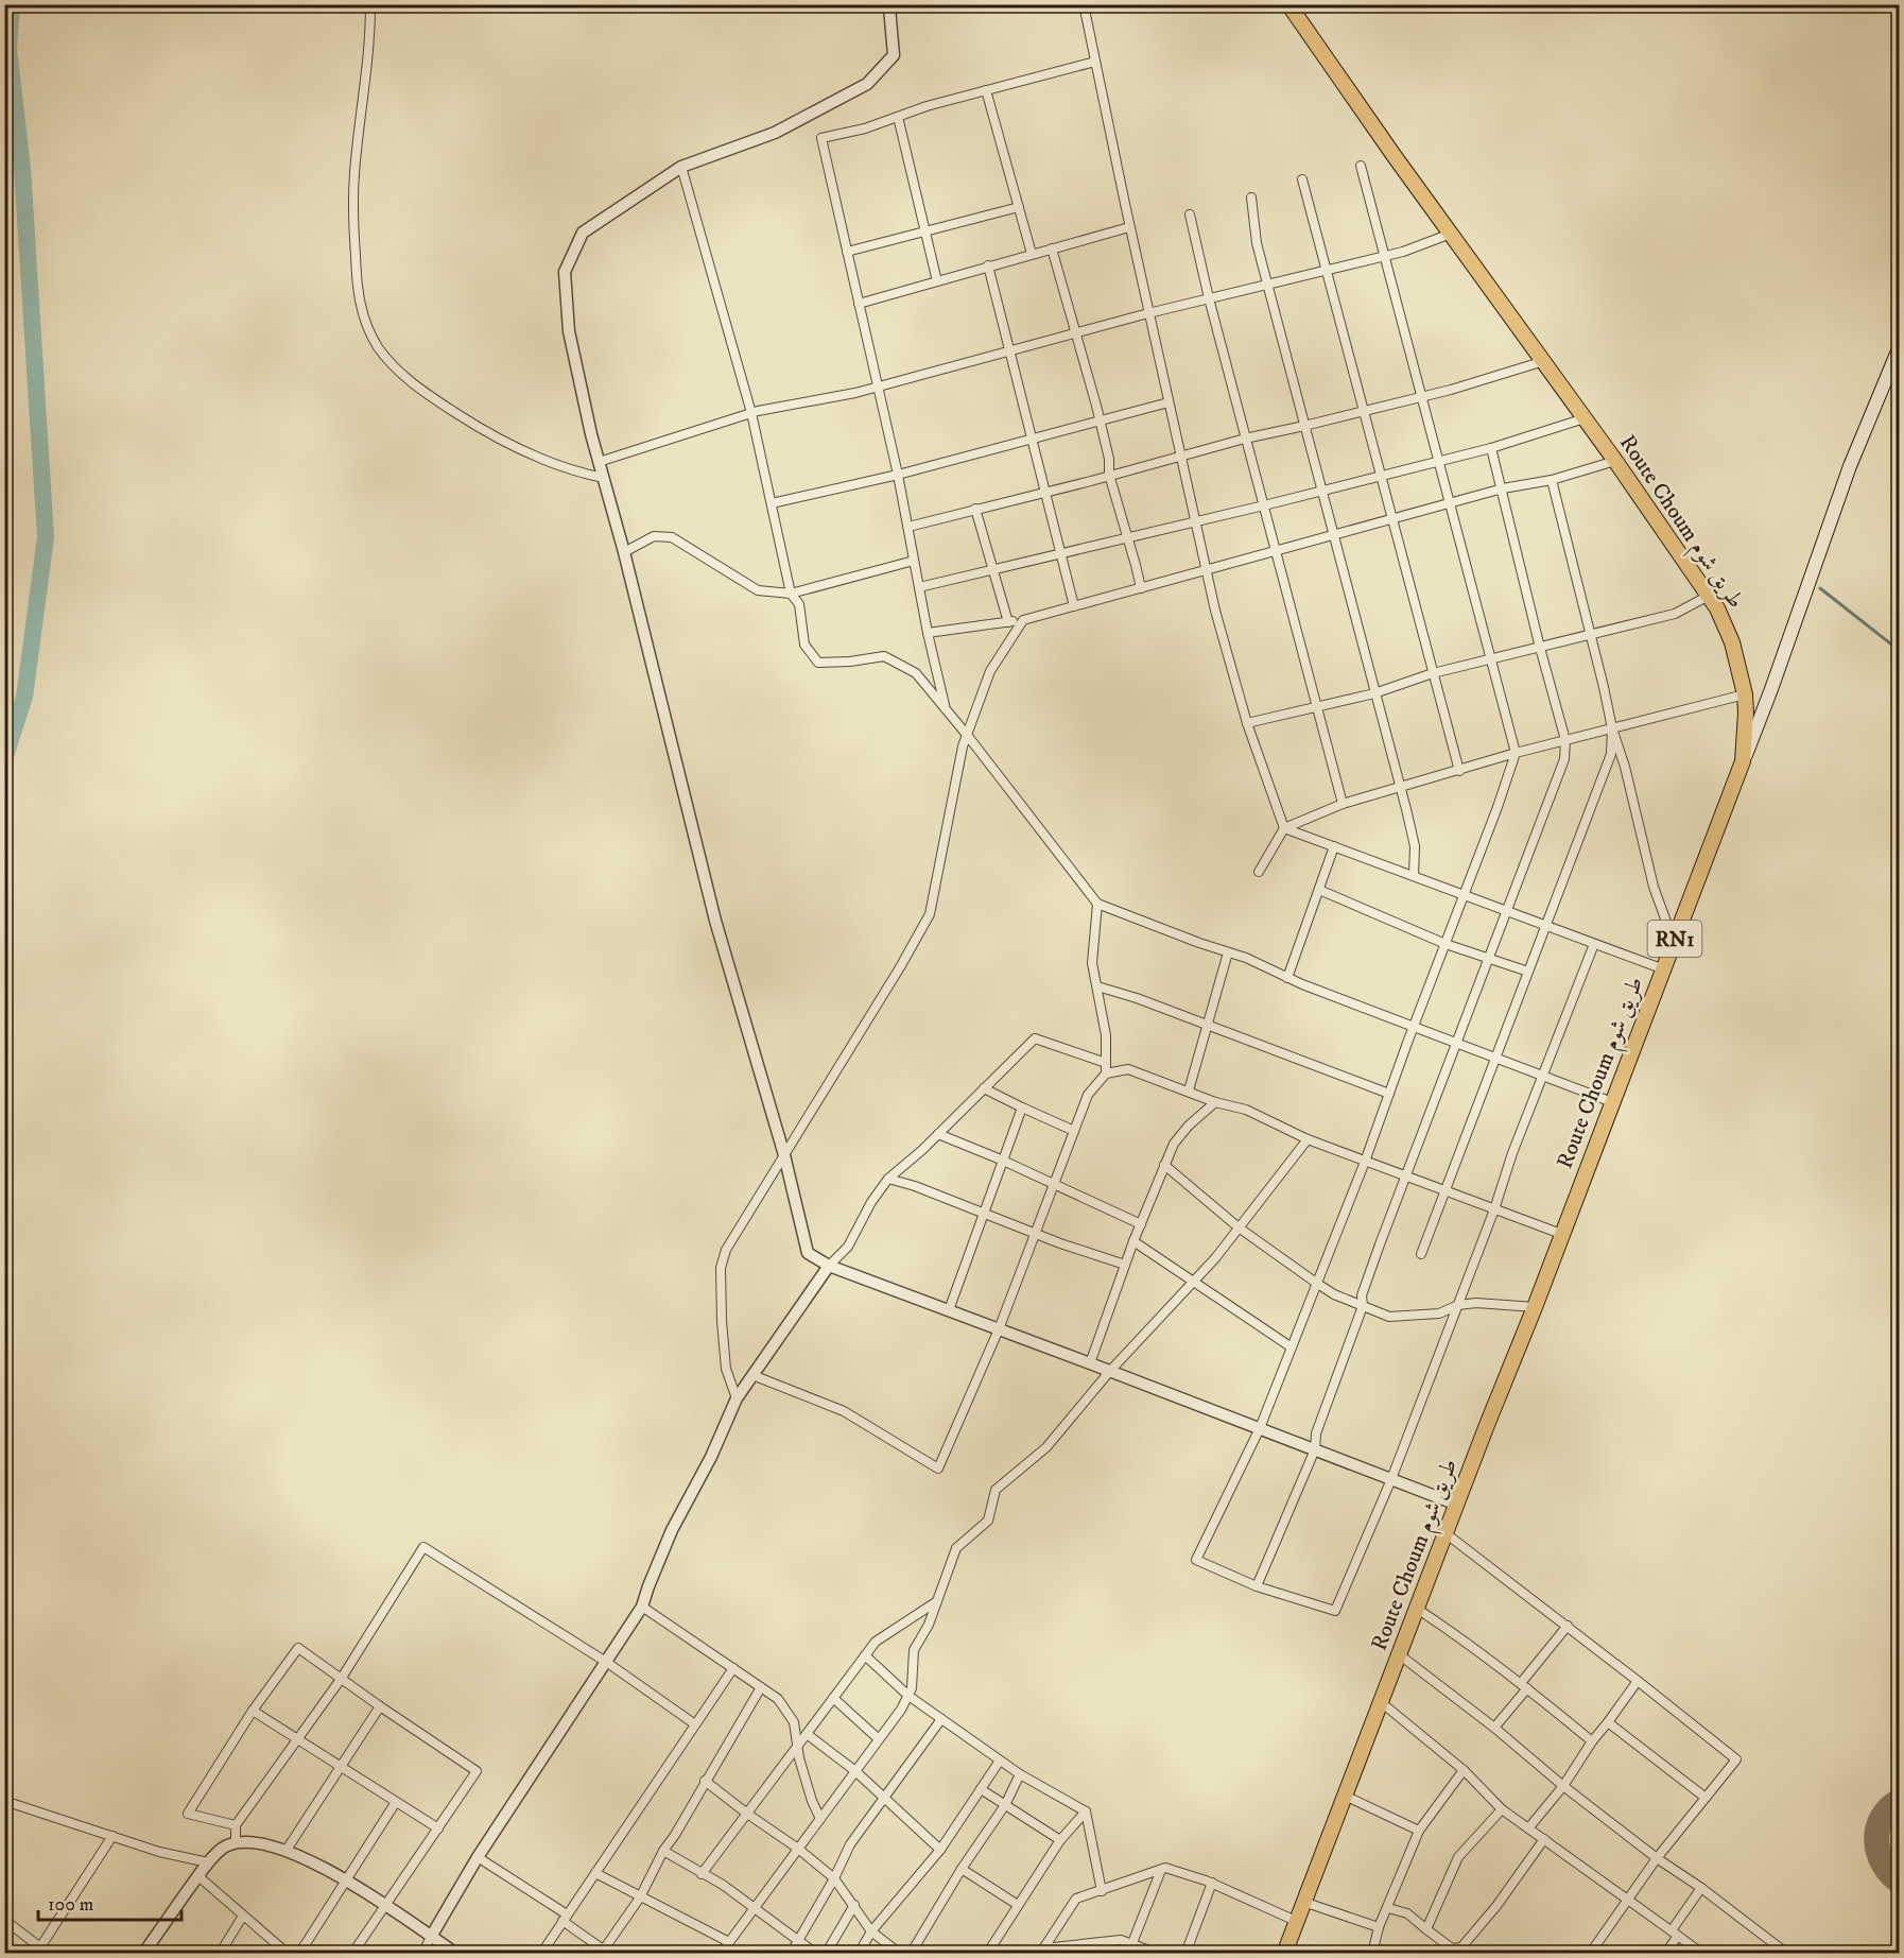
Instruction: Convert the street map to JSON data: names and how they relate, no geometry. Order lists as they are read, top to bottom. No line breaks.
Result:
{"streets":{"highway":["Route Choum طريق شوم","RN1"]},"scale_bar":"100 m"}
